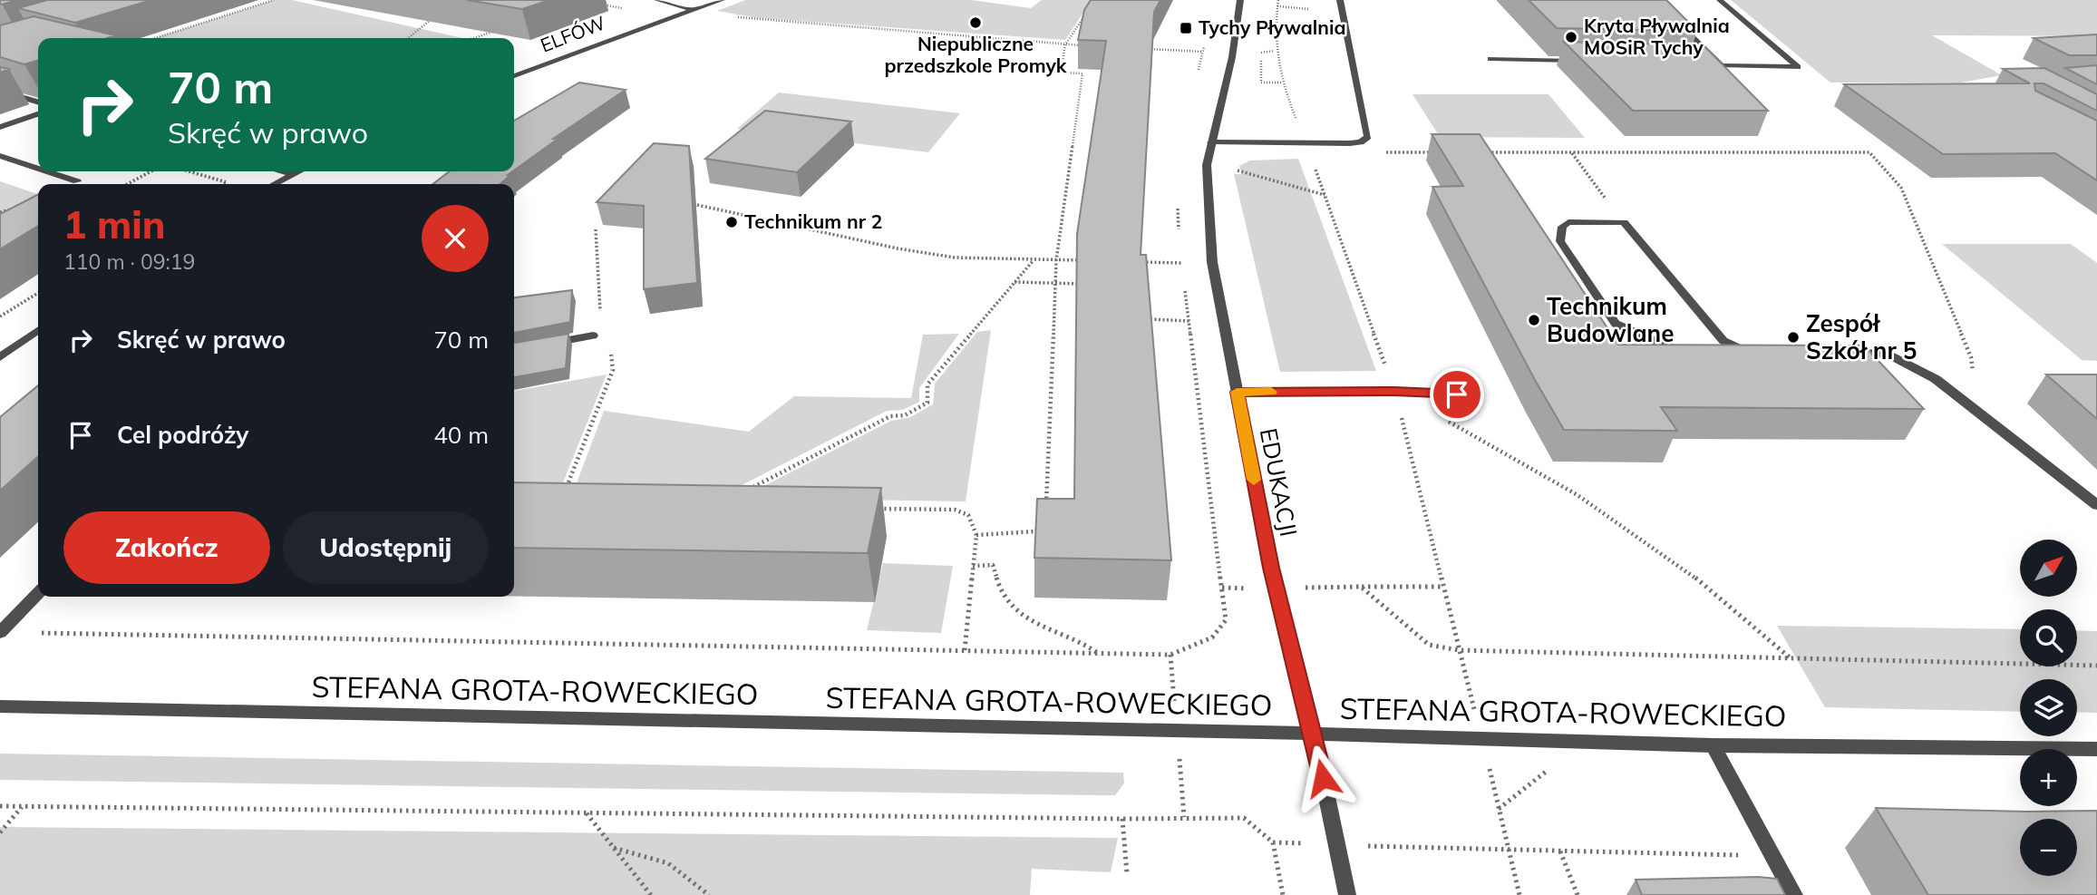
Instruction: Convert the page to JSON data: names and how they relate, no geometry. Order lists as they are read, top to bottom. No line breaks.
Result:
{"streets":{"street":["ELFÓW","EDUKACJI","STEFANA GROTA-ROWECKIEGO"]},"crossings":[["EDUKACJI","STEFANA GROTA-ROWECKIEGO"]],"places":{"other":["Niepubliczne przedszkole Promyk","Kryta Pływalnia MOSiR Tychy","Technikum nr 2","Technikum Budowlane","Zespół Szkół nr 5"],"transit":["Tychy Pływalnia"]},"north":"top right","page":{"turn":["70 m","Skręć w prawo"],"heading":["1 min","110 m · 09:19"],"list":[{"name":"Skręć w prawo","value":"70 m"},{"name":"Cel podróży","value":"40 m"}],"buttons":["Zakończ","Udostępnij"],"map_buttons":["+","−"]}}
